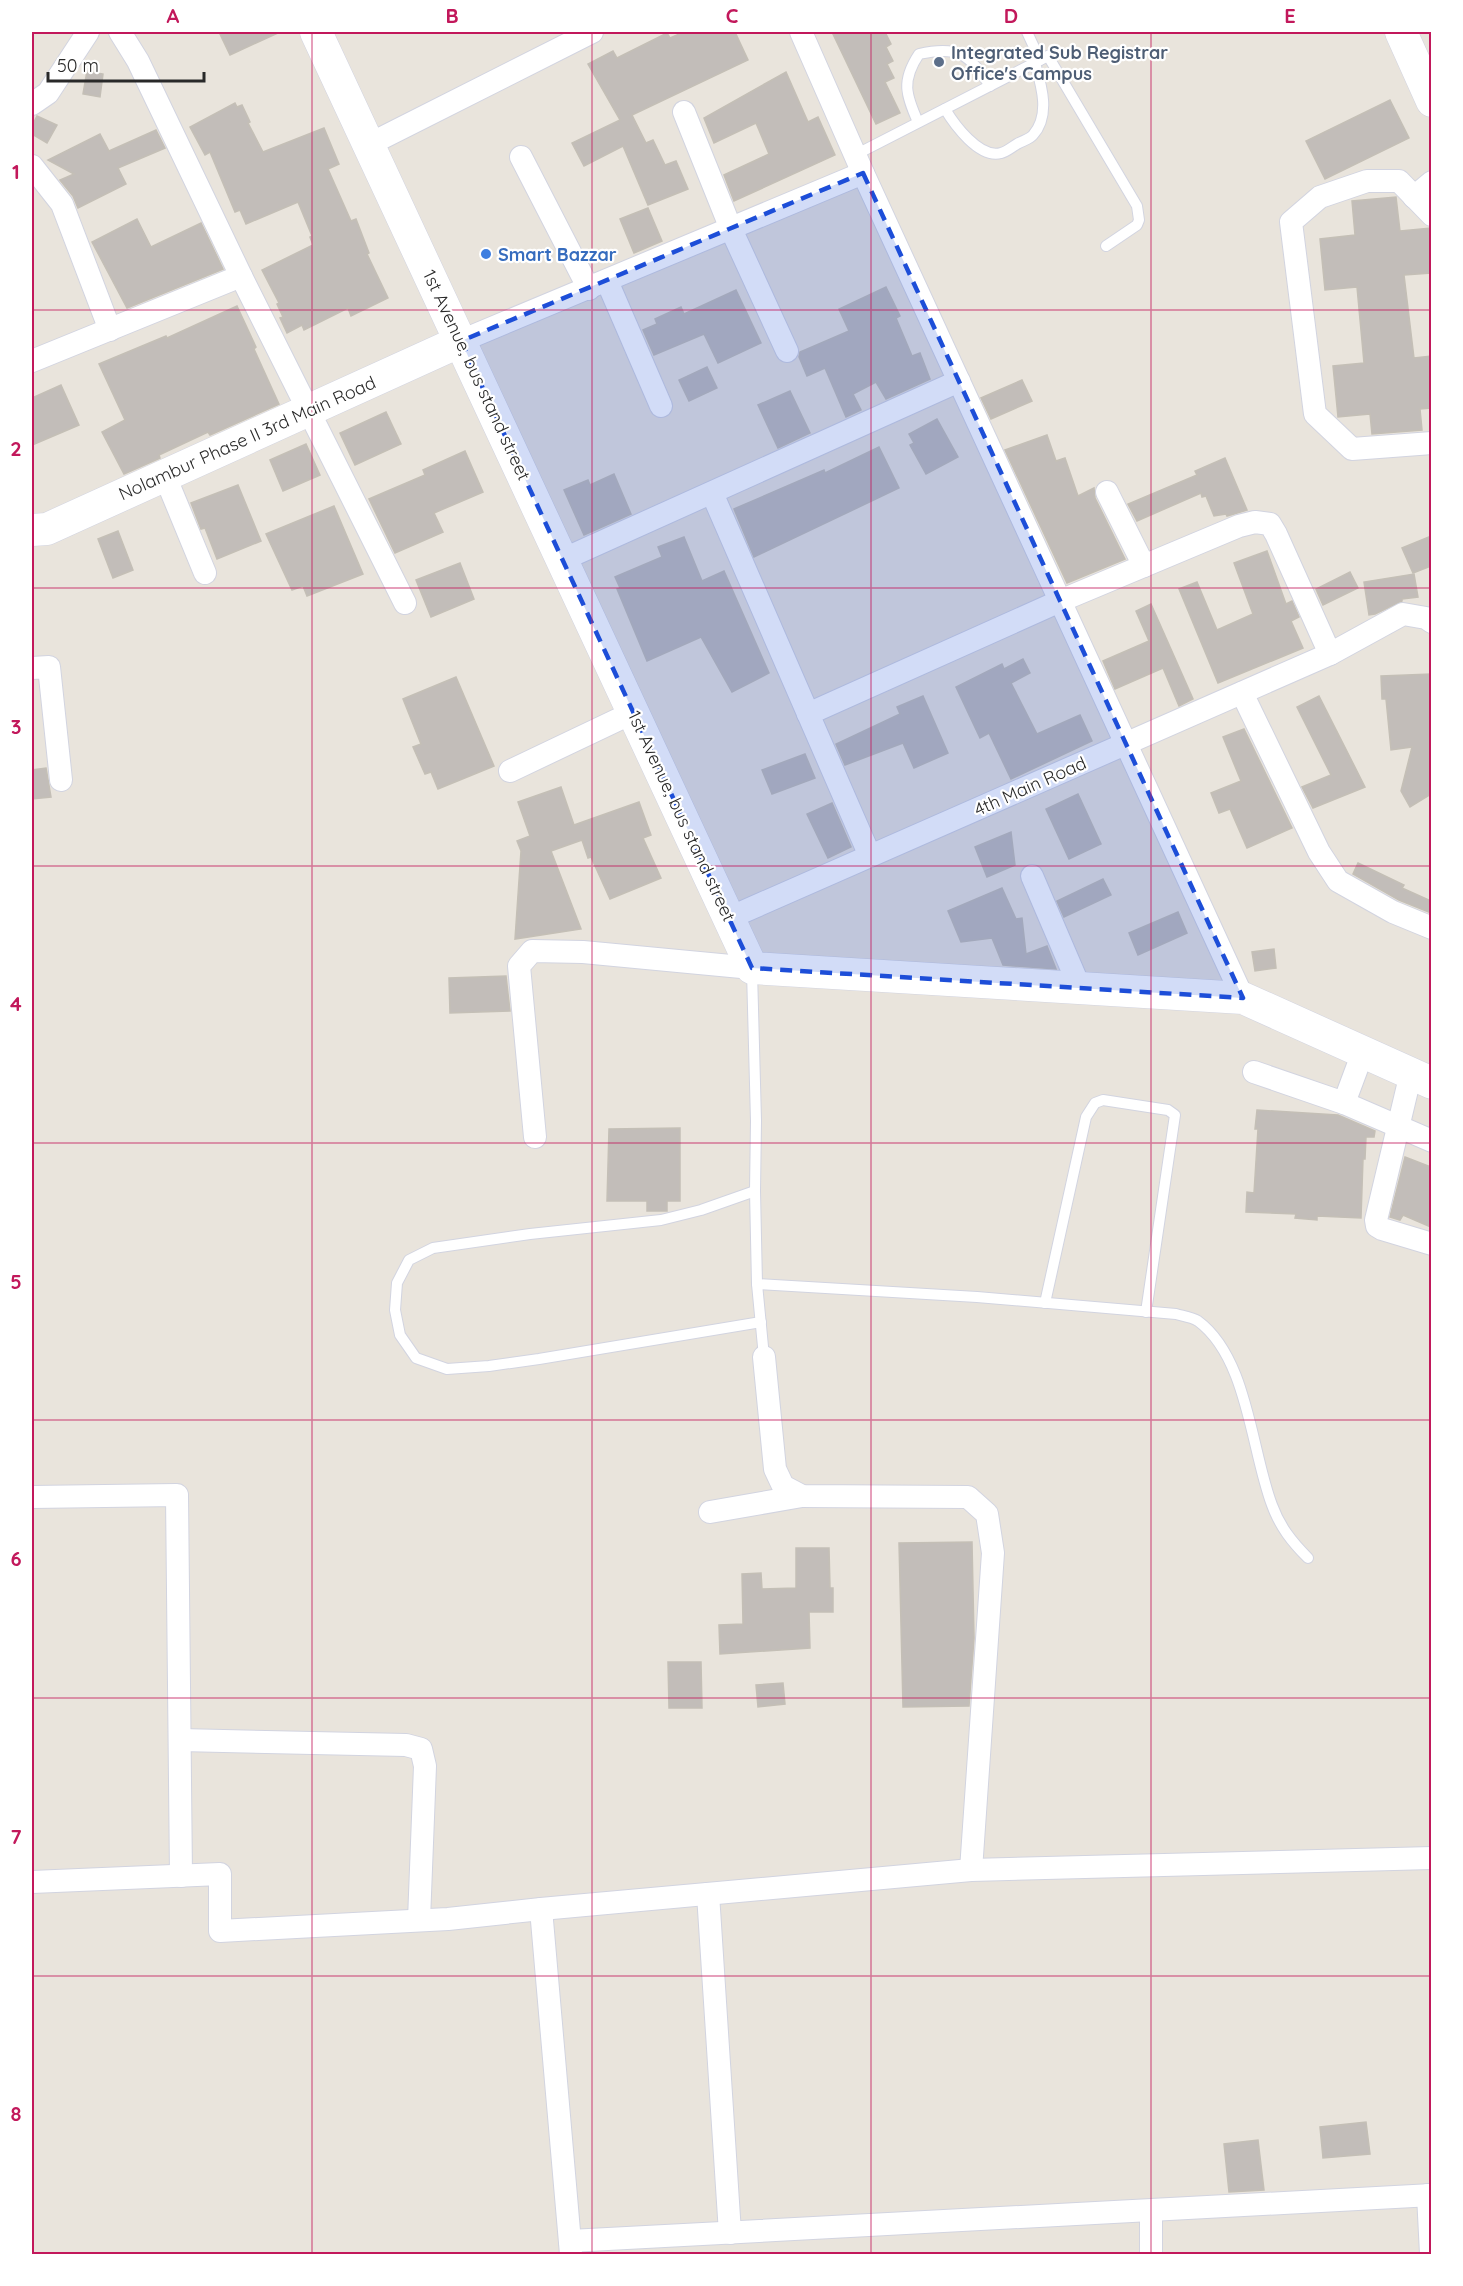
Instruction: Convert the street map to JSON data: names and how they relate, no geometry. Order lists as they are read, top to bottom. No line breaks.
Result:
{"streets":{"street":["1st Avenue, bus stand street","Nolambur Phase II 3rd Main Road","4th Main Road"]},"crossings":[["1st Avenue, bus stand street","Nolambur Phase II 3rd Main Road"],["1st Avenue, bus stand street","4th Main Road"]],"places":["Integrated Sub Registrar Office's Campus","Smart Bazzar"],"scale_bar":"50 m","grid":{"columns":["A","B","C","D","E"],"rows":["1","2","3","4","5","6","7","8"]}}
